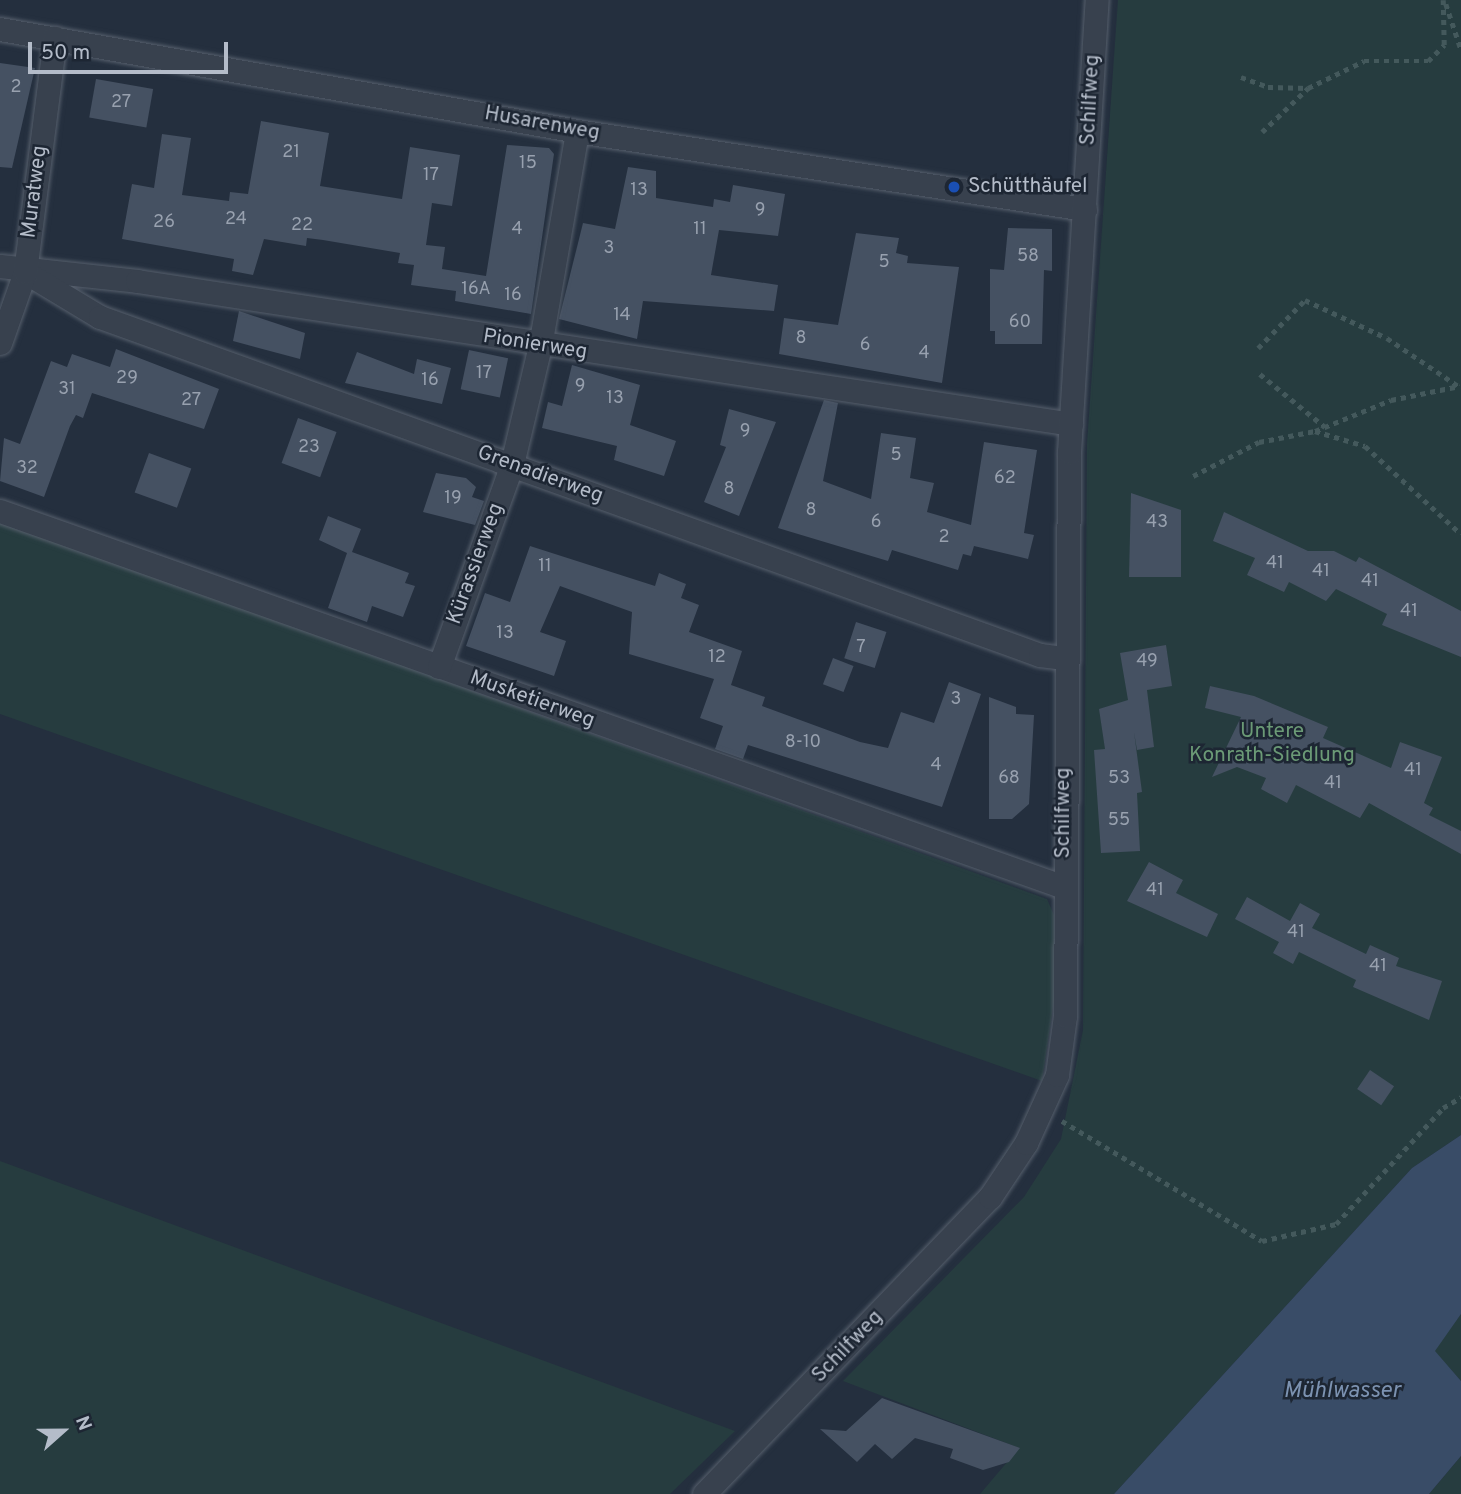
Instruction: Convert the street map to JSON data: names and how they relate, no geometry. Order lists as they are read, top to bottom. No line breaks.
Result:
{"streets":{"street":["Schilfweg","Husarenweg","Muratweg","Pionierweg","Grenadierweg","Kürassierweg","Musketierweg"]},"crossings":[["Schilfweg","Husarenweg"],["Schilfweg","Pionierweg"],["Schilfweg","Grenadierweg"],["Schilfweg","Musketierweg"],["Husarenweg","Muratweg"],["Husarenweg","Kürassierweg"],["Muratweg","Pionierweg"],["Muratweg","Grenadierweg"],["Pionierweg","Grenadierweg"],["Pionierweg","Kürassierweg"],["Grenadierweg","Kürassierweg"],["Kürassierweg","Musketierweg"]],"water":["Mühlwasser"],"parks":["Untere Konrath-Siedlung"],"places":["Schütthäufel"],"house_numbers":["2","27","21","15","17","13","9","24","26","22","4","11","3","58","5","16A","16","14","60","8","6","4","17","29","16","9","31","13","27","9","23","5","32","62","8","19","8","6","43","2","41","11","41","41","41","13","7","12","49","3","8-10","4","41","68","53","41","55","41","41","41"],"scale_bar":"50 m","north":"right"}
